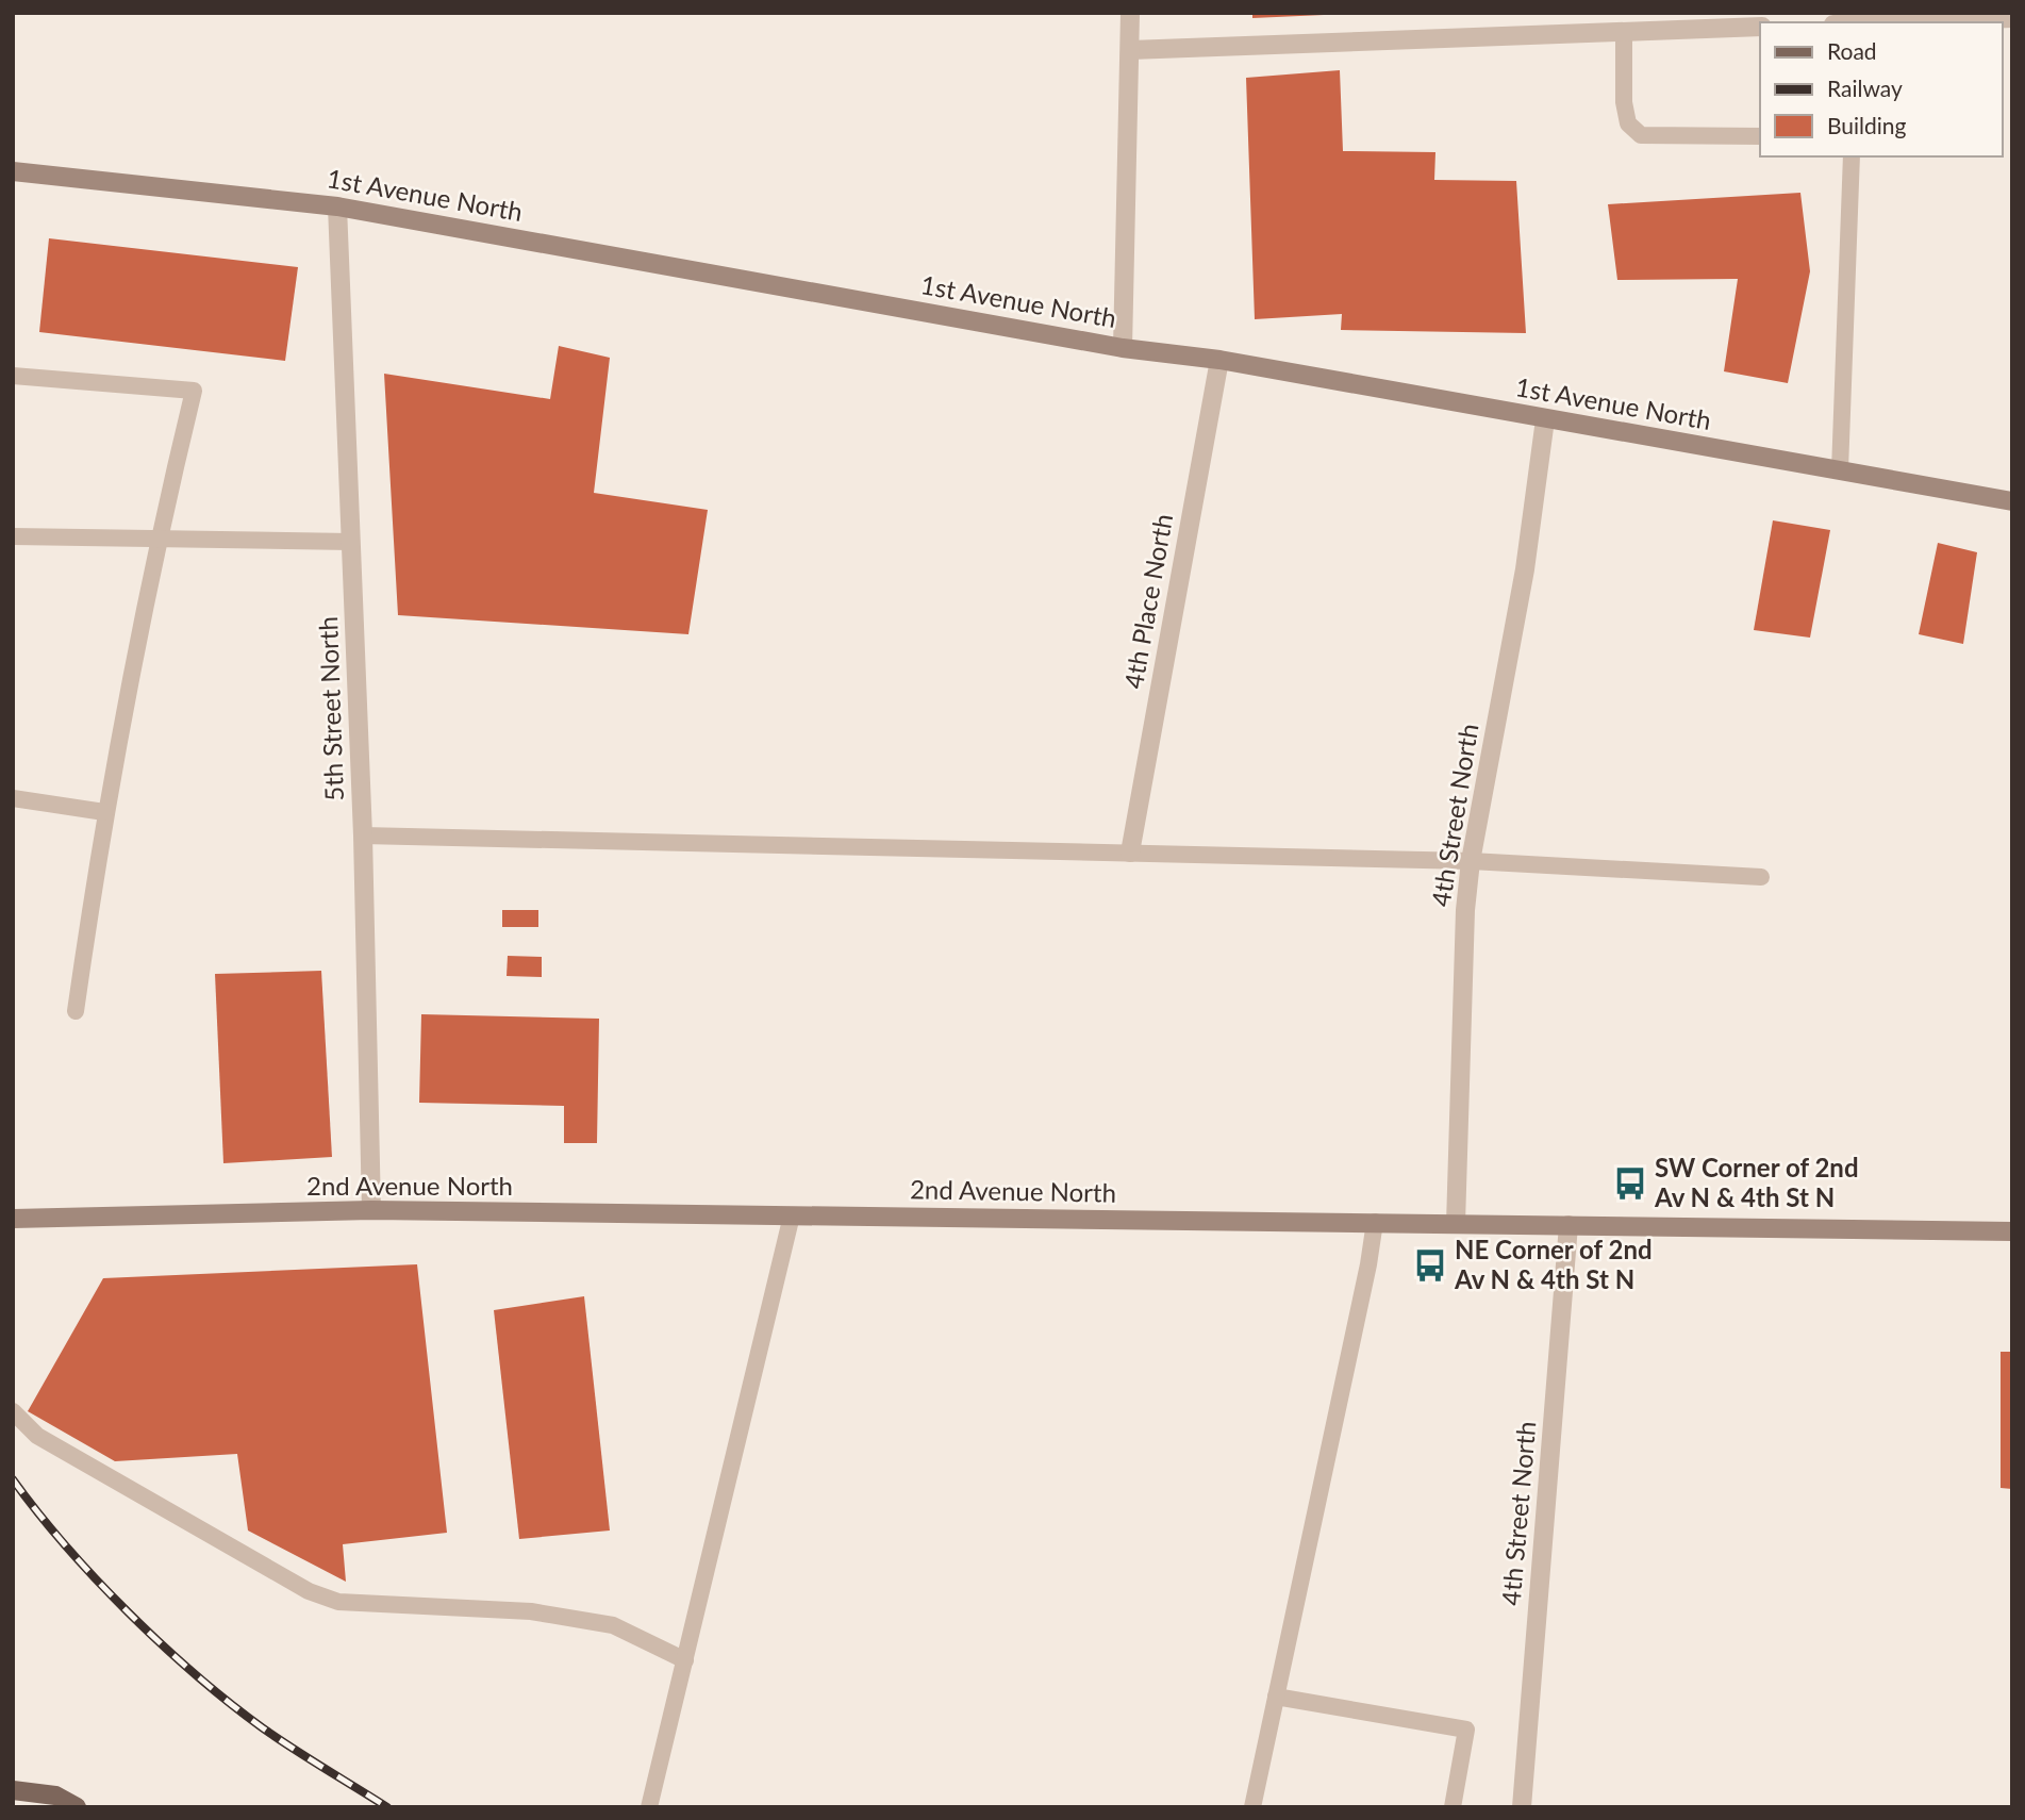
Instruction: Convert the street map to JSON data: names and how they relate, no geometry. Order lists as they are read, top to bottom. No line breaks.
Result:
{"streets":{"street":["1st Avenue North","4th Place North","5th Street North","4th Street North","2nd Avenue North"]},"crossings":[["1st Avenue North","4th Place North"],["1st Avenue North","5th Street North"],["1st Avenue North","4th Street North"],["5th Street North","2nd Avenue North"],["4th Street North","2nd Avenue North"]],"places":{"bus stop":["SW Corner of 2nd Av N & 4th St N","NE Corner of 2nd Av N & 4th St N"]},"legend":["Road","Railway","Building"]}
